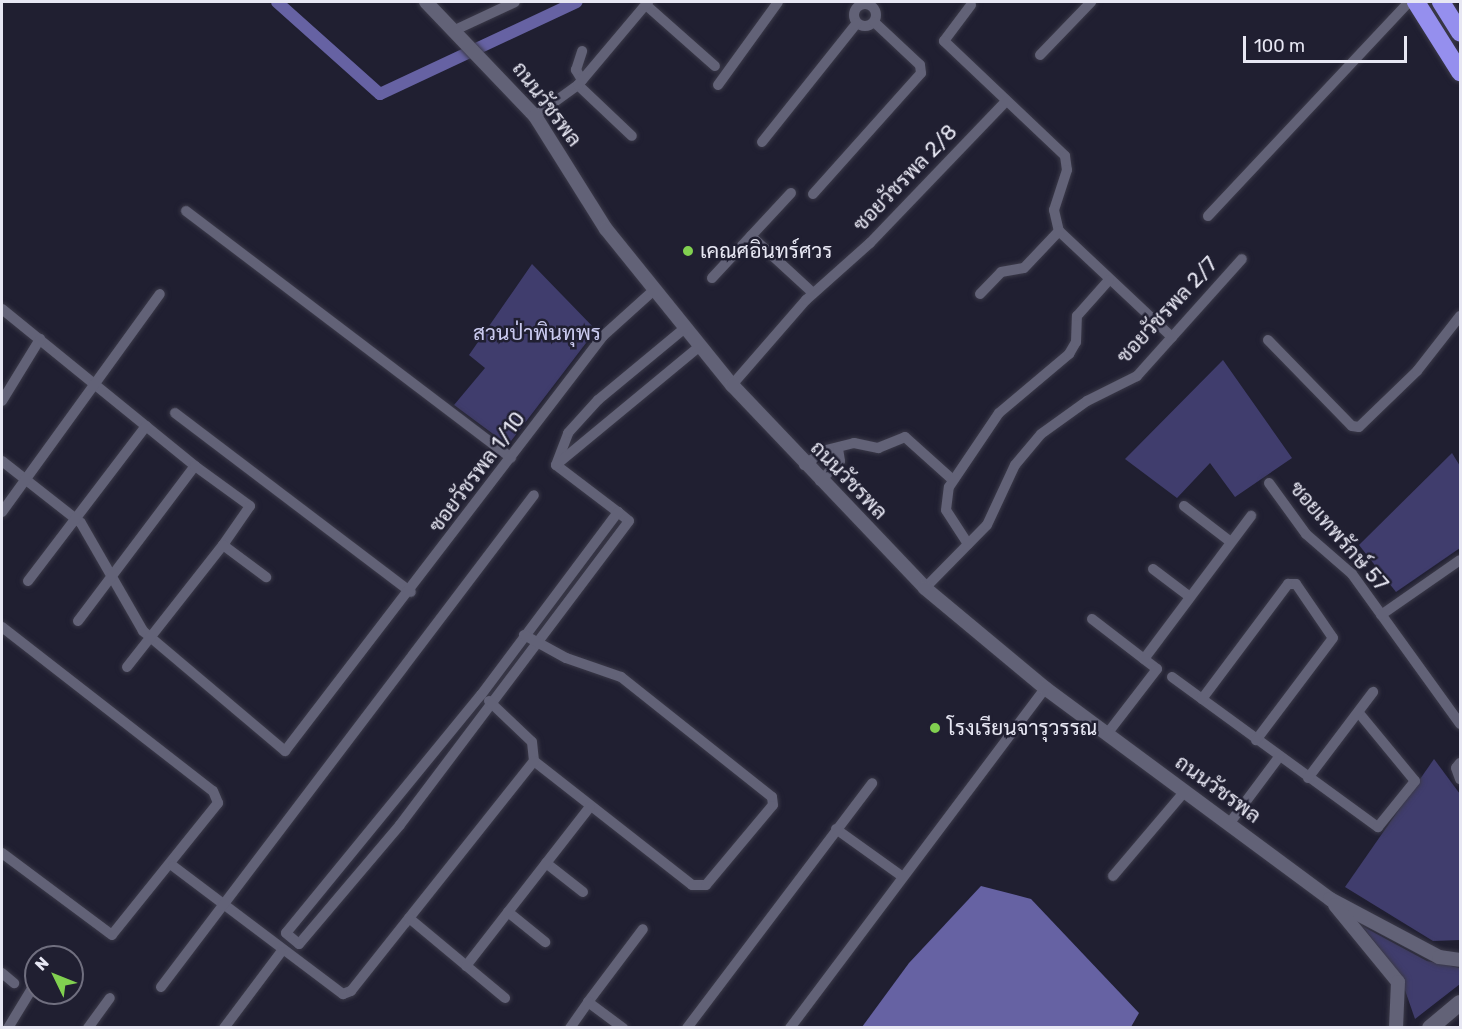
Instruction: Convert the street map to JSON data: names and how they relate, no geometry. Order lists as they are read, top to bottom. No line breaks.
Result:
{"streets":{"street":["ถนนวัชรพล","ซอยวัชรพล 2/8","ซอยวัชรพล 2/7","ซอยวัชรพล 1/10","ซอยเทพรักษ์ 57"]},"crossings":[["ถนนวัชรพล","ซอยวัชรพล 2/8"],["ถนนวัชรพล","ซอยวัชรพล 2/7"],["ถนนวัชรพล","ซอยวัชรพล 1/10"]],"parks":["สวนป่าพินทุพร"],"places":["เคณศอินทร์ศวร","โรงเรียนจารุวรรณ"],"scale_bar":"100 m","north":"top left"}
